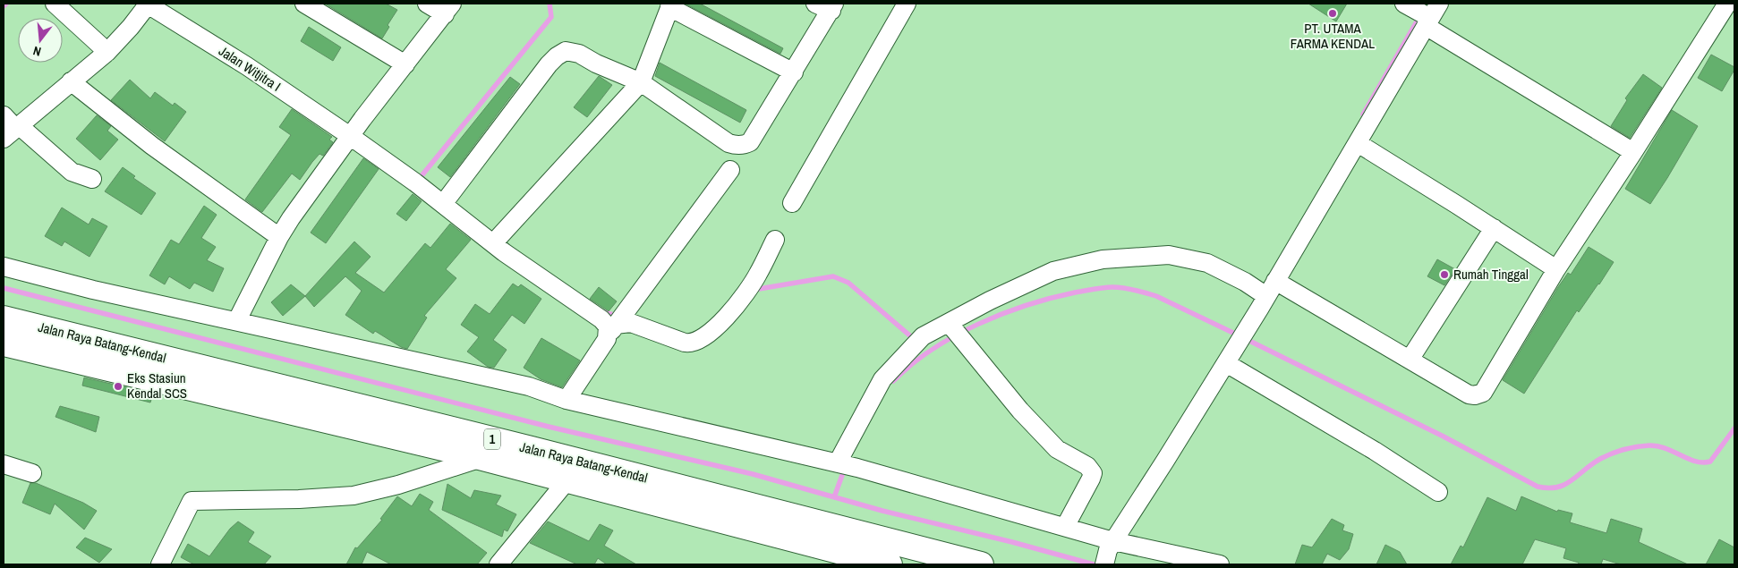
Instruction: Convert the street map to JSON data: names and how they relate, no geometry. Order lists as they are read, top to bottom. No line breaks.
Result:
{"streets":{"highway":["Jalan Raya Batang-Kendal","1"],"street":["Jalan Witjitra I"]},"places":["PT. UTAMA FARMA KENDAL","Rumah Tinggal","Eks Stasiun Kendal SCS"],"north":"bottom"}
